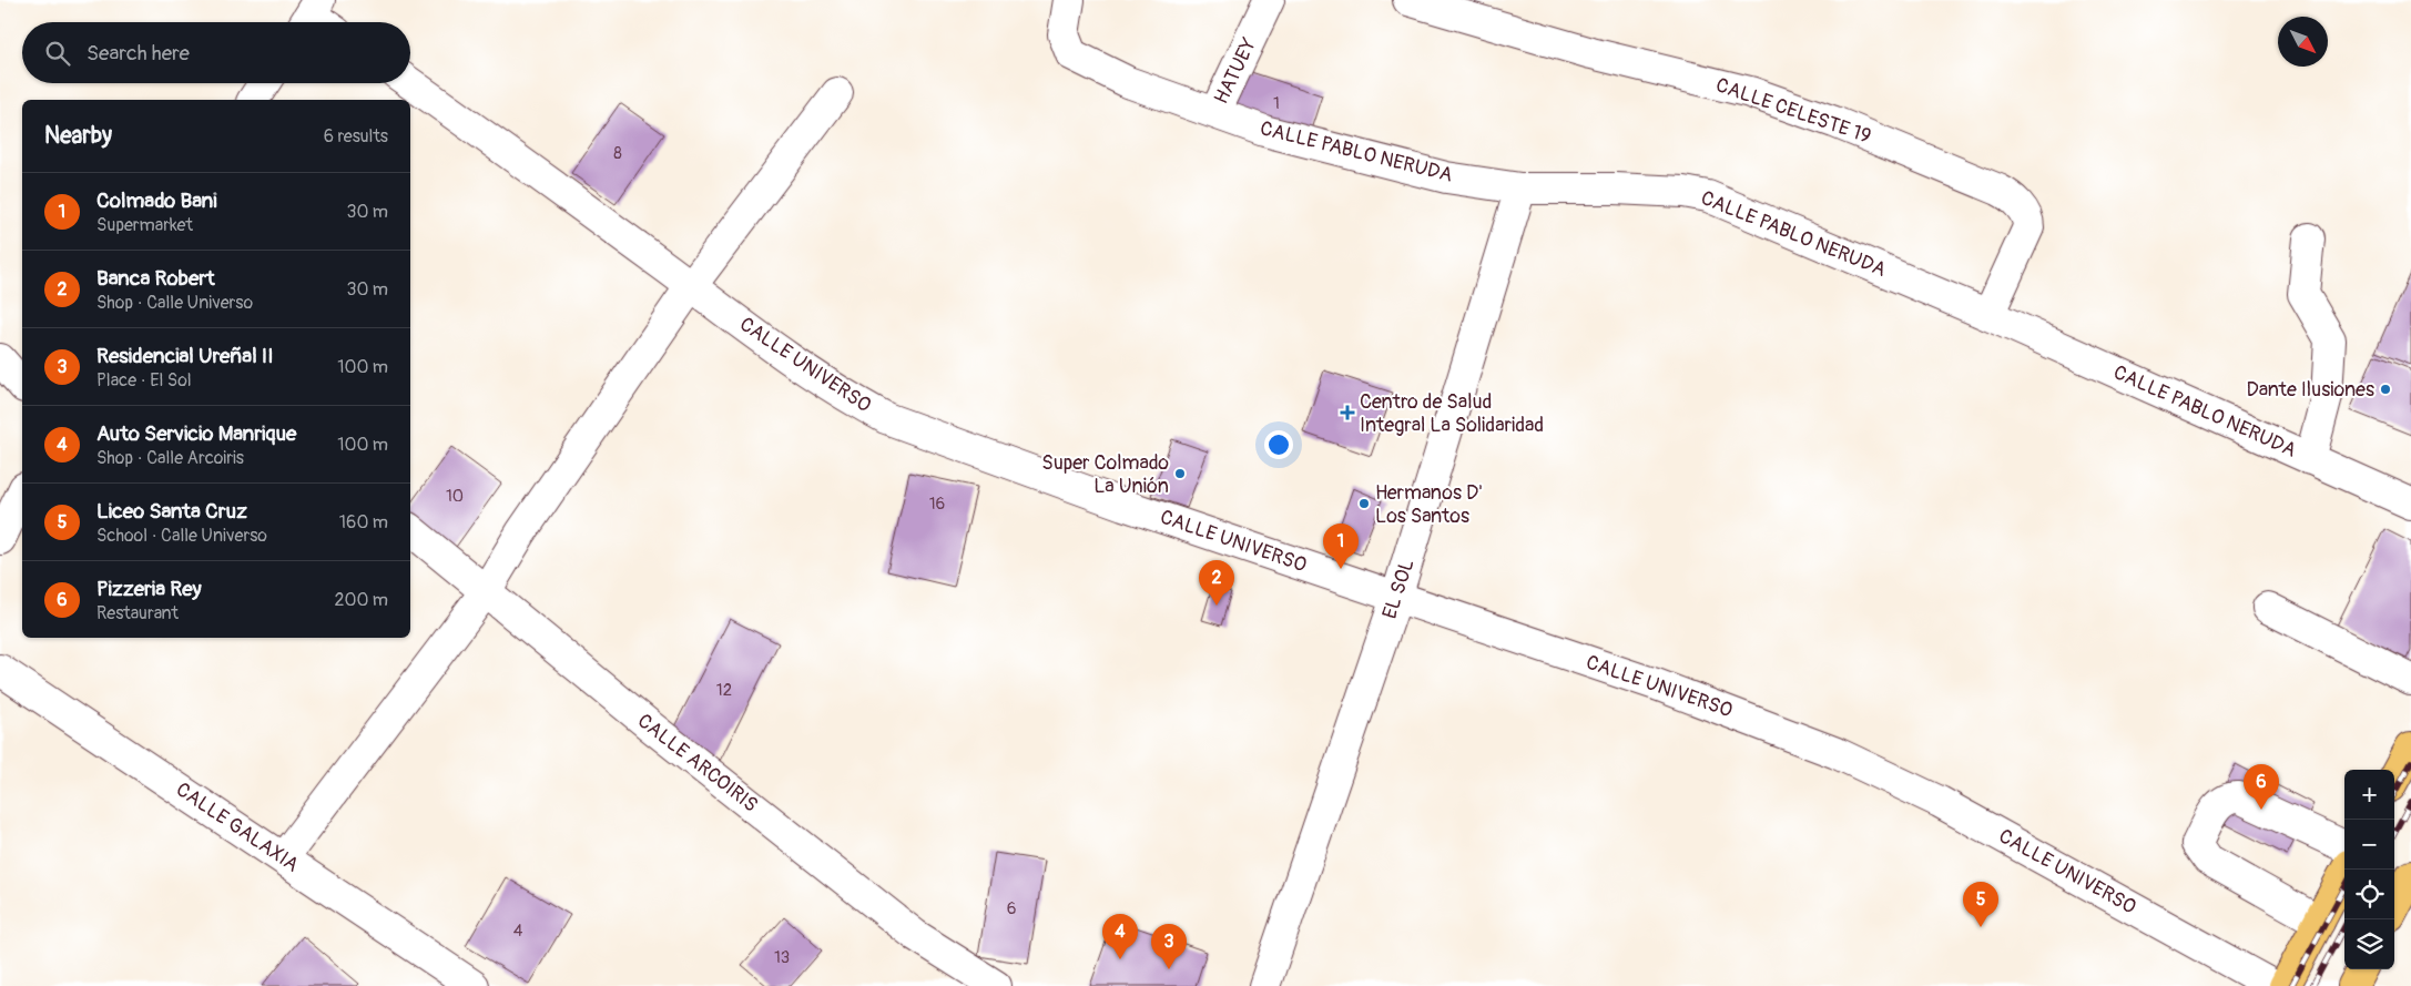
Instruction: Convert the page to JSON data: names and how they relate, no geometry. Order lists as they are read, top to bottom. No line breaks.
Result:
{"streets":{"street":["HATUEY","CALLE CELESTE 19","CALLE PABLO NERUDA","CALLE UNIVERSO","EL SOL","CALLE ARCOIRIS","CALLE GALAXIA"]},"crossings":[["HATUEY","CALLE PABLO NERUDA"],["CALLE CELESTE 19","CALLE PABLO NERUDA"],["CALLE PABLO NERUDA","EL SOL"],["CALLE UNIVERSO","EL SOL"]],"places":{"other":["Dante Ilusiones","Super Colmado La Unión","Hermanos D' Los Santos"],"health":["Centro de Salud Integral La Solidaridad"]},"house_numbers":["1","8","10","16","12","6","4","13"],"north":"bottom right","page":{"search":"Search here","heading":["Nearby","6 results"],"list":[{"mark":"1","name":"Colmado Bani","note":"Supermarket","value":"30 m"},{"mark":"2","name":"Banca Robert","note":"Shop · Calle Universo","value":"30 m"},{"mark":"3","name":"Residencial Ureñal II","note":"Place · El Sol","value":"100 m"},{"mark":"4","name":"Auto Servicio Manrique","note":"Shop · Calle Arcoiris","value":"100 m"},{"mark":"5","name":"Liceo Santa Cruz","note":"School · Calle Universo","value":"160 m"},{"mark":"6","name":"Pizzeria Rey","note":"Restaurant","value":"200 m"}],"pins":["1","2","6","5","4","3"],"map_buttons":["+","−"]}}
